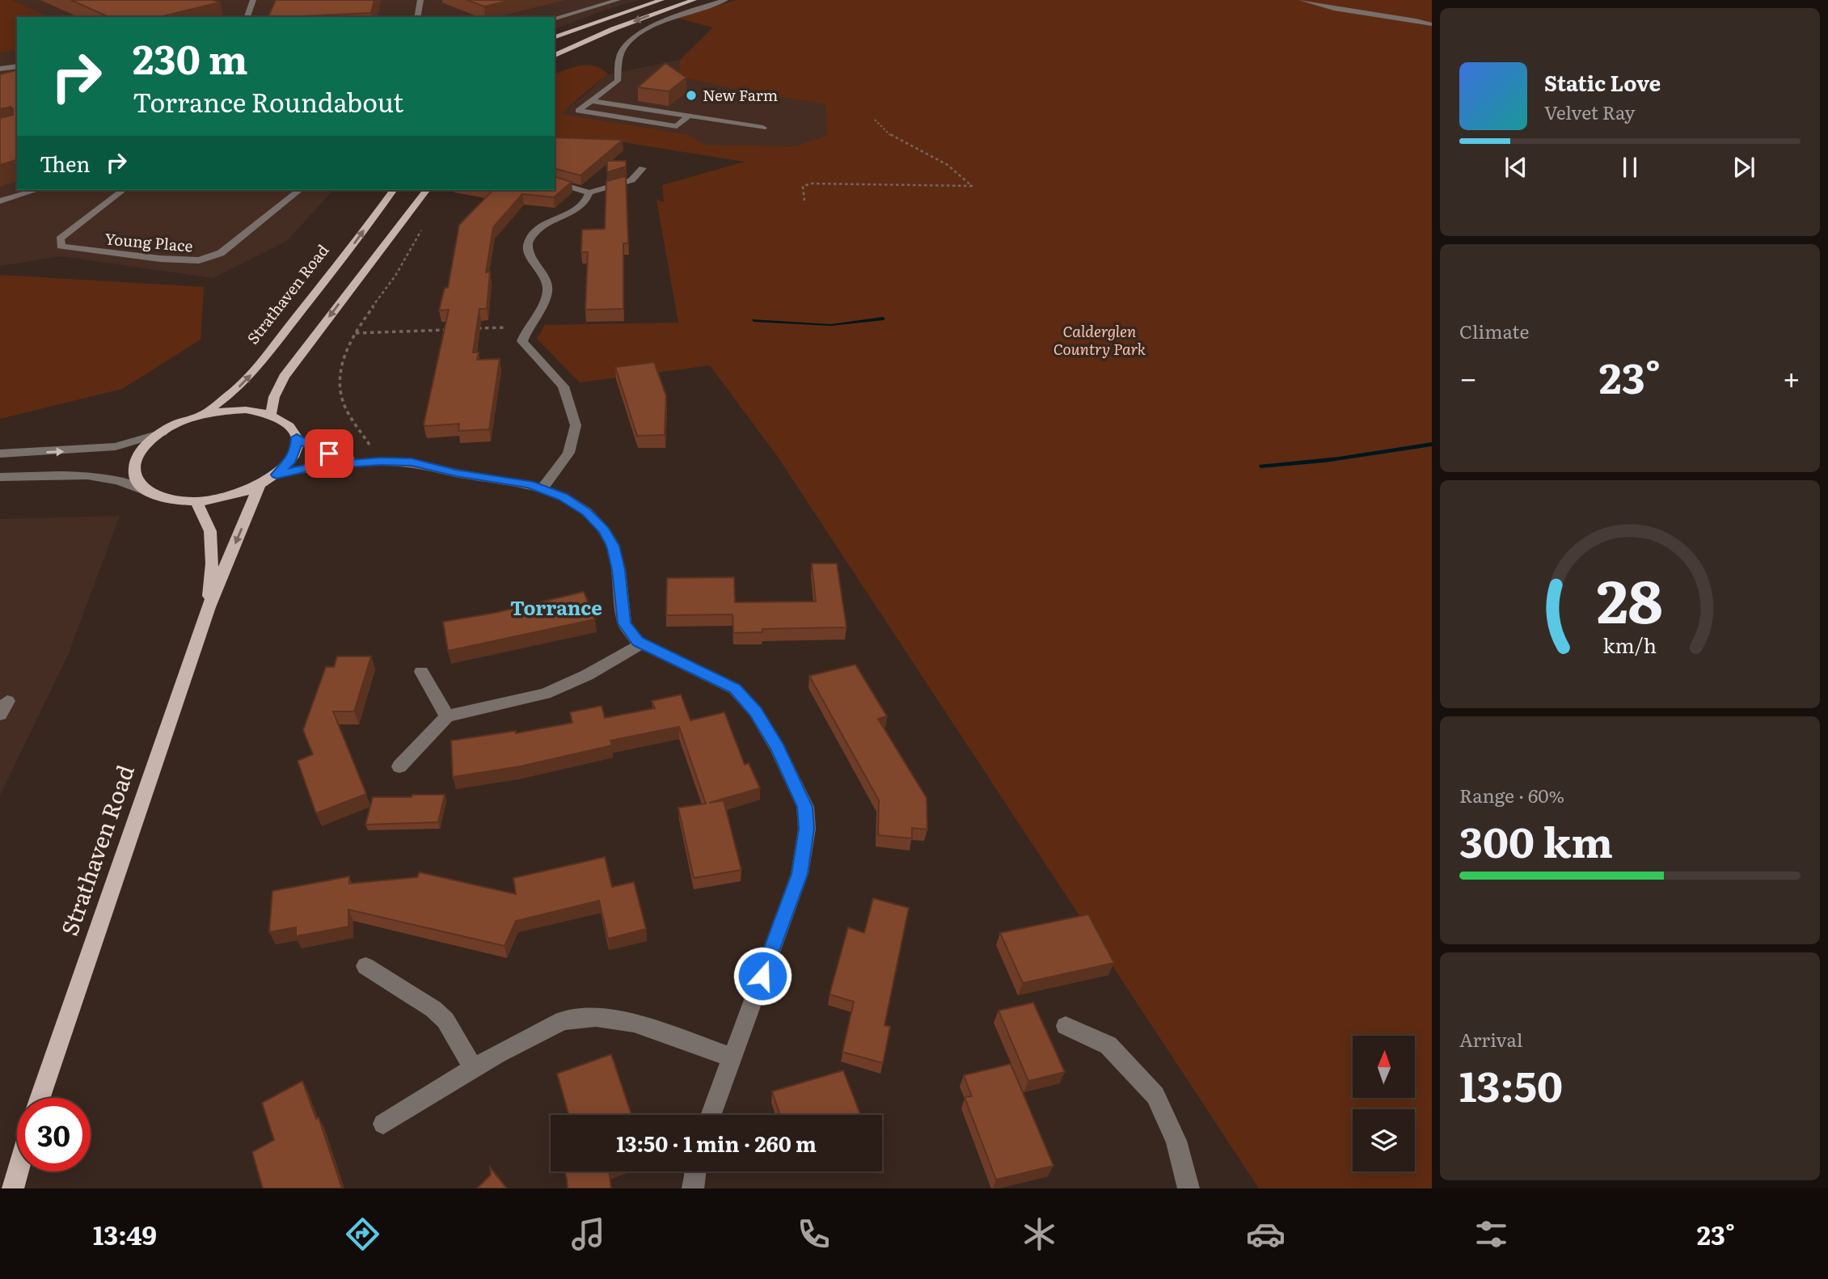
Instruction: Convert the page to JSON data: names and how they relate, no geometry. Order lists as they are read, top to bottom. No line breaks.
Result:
{"streets":{"main road":["Strathaven Road"],"street":["Young Place"]},"districts":["Torrance"],"parks":["Calderglen Country Park"],"places":["New Farm"],"north":"top","page":{"turn":["230 m","Torrance Roundabout"],"song":["Static Love","Velvet Ray"],"then":"Then","tile":["Climate",["Range · 60%","300 km"],["Arrival","13:50"]],"heat":["−","23°","+"],"limit":"30","trip":"13:50 · 1 min · 260 m","tabs":["13:49","23°"],"gauge":["28","km/h"]}}
